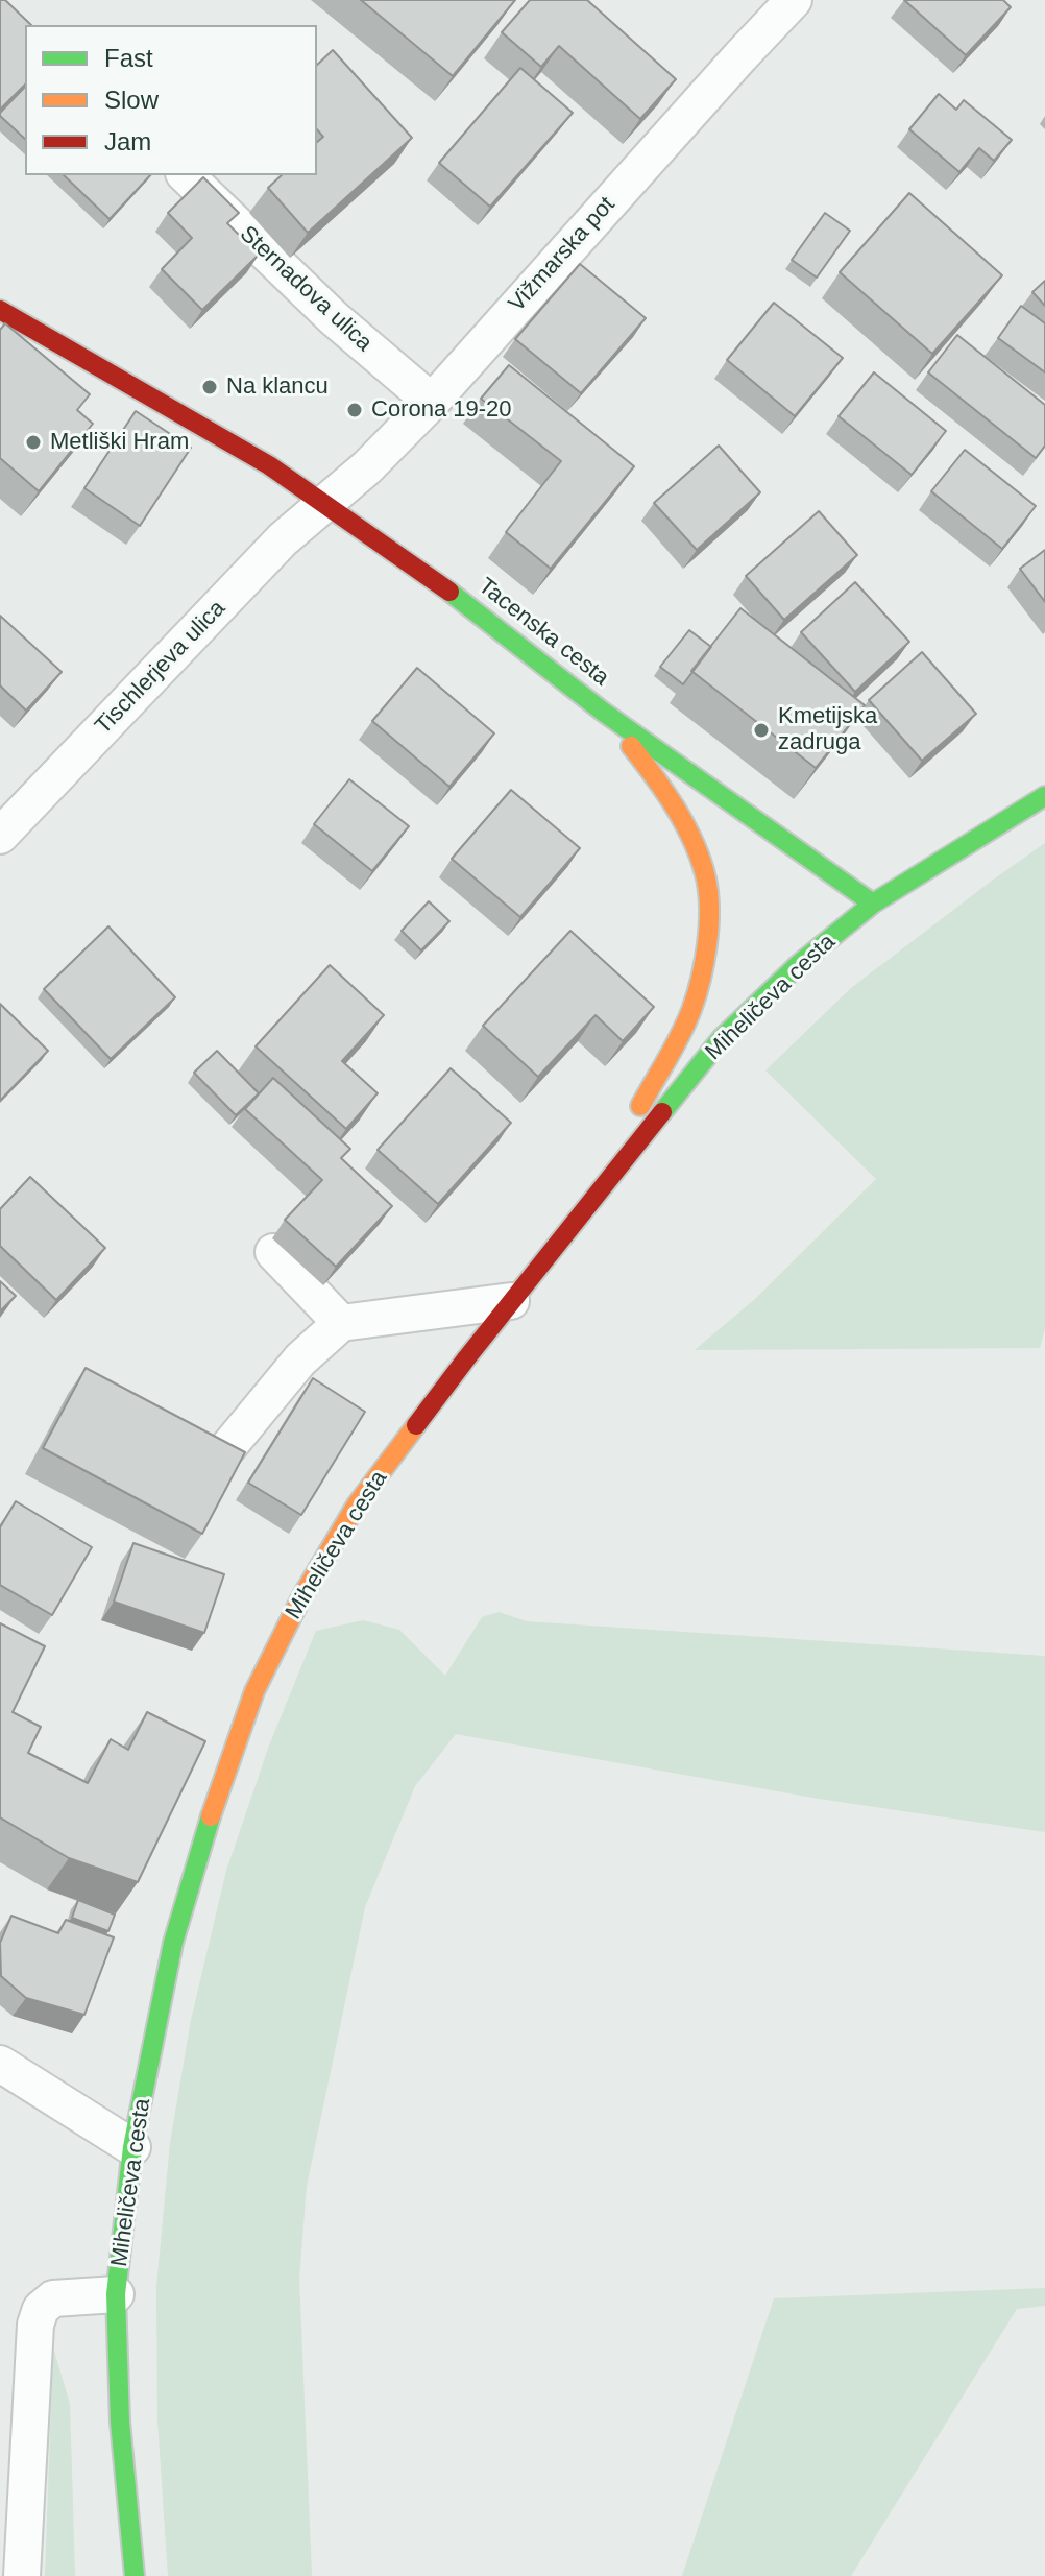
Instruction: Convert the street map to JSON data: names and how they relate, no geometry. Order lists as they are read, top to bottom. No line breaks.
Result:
{"streets":{"street":["Vižmarska pot","Sternadova ulica","Tacenska cesta","Tischlerjeva ulica","Miheličeva cesta"]},"crossings":[["Vižmarska pot","Sternadova ulica"],["Vižmarska pot","Tacenska cesta"],["Vižmarska pot","Tischlerjeva ulica"],["Tacenska cesta","Tischlerjeva ulica"],["Tacenska cesta","Miheličeva cesta"]],"places":["Na klancu","Corona 19-20","Metliški Hram","Kmetijska zadruga"],"legend":["Fast","Slow","Jam"]}
